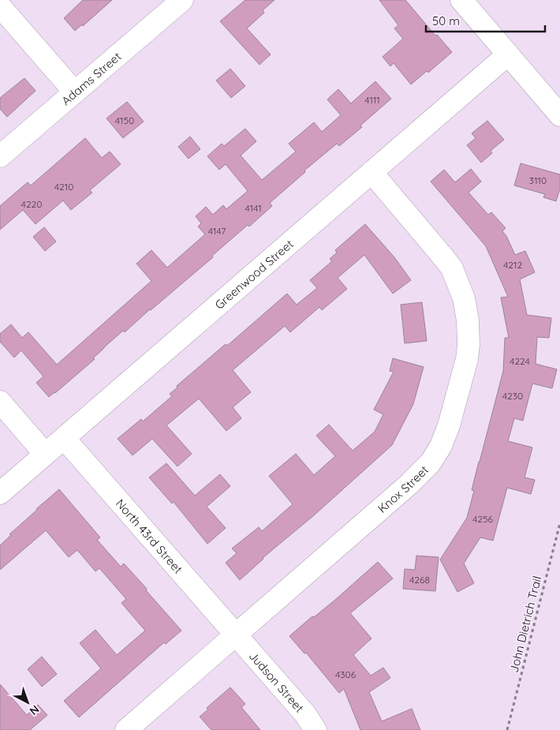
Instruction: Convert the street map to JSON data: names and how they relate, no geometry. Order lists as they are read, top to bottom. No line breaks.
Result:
{"streets":{"street":["Adams Street","Greenwood Street","Knox Street","North 43rd Street","Judson Street"],"path":["John Dietrich Trail"]},"crossings":[["Greenwood Street","Knox Street"],["Greenwood Street","North 43rd Street"],["Knox Street","North 43rd Street"],["Knox Street","Judson Street"],["North 43rd Street","Judson Street"]],"house_numbers":["4111","4150","3110","4210","4220","4141","4147","4212","4224","4230","4256","4268","4306"],"scale_bar":"50 m","north":"bottom right"}
